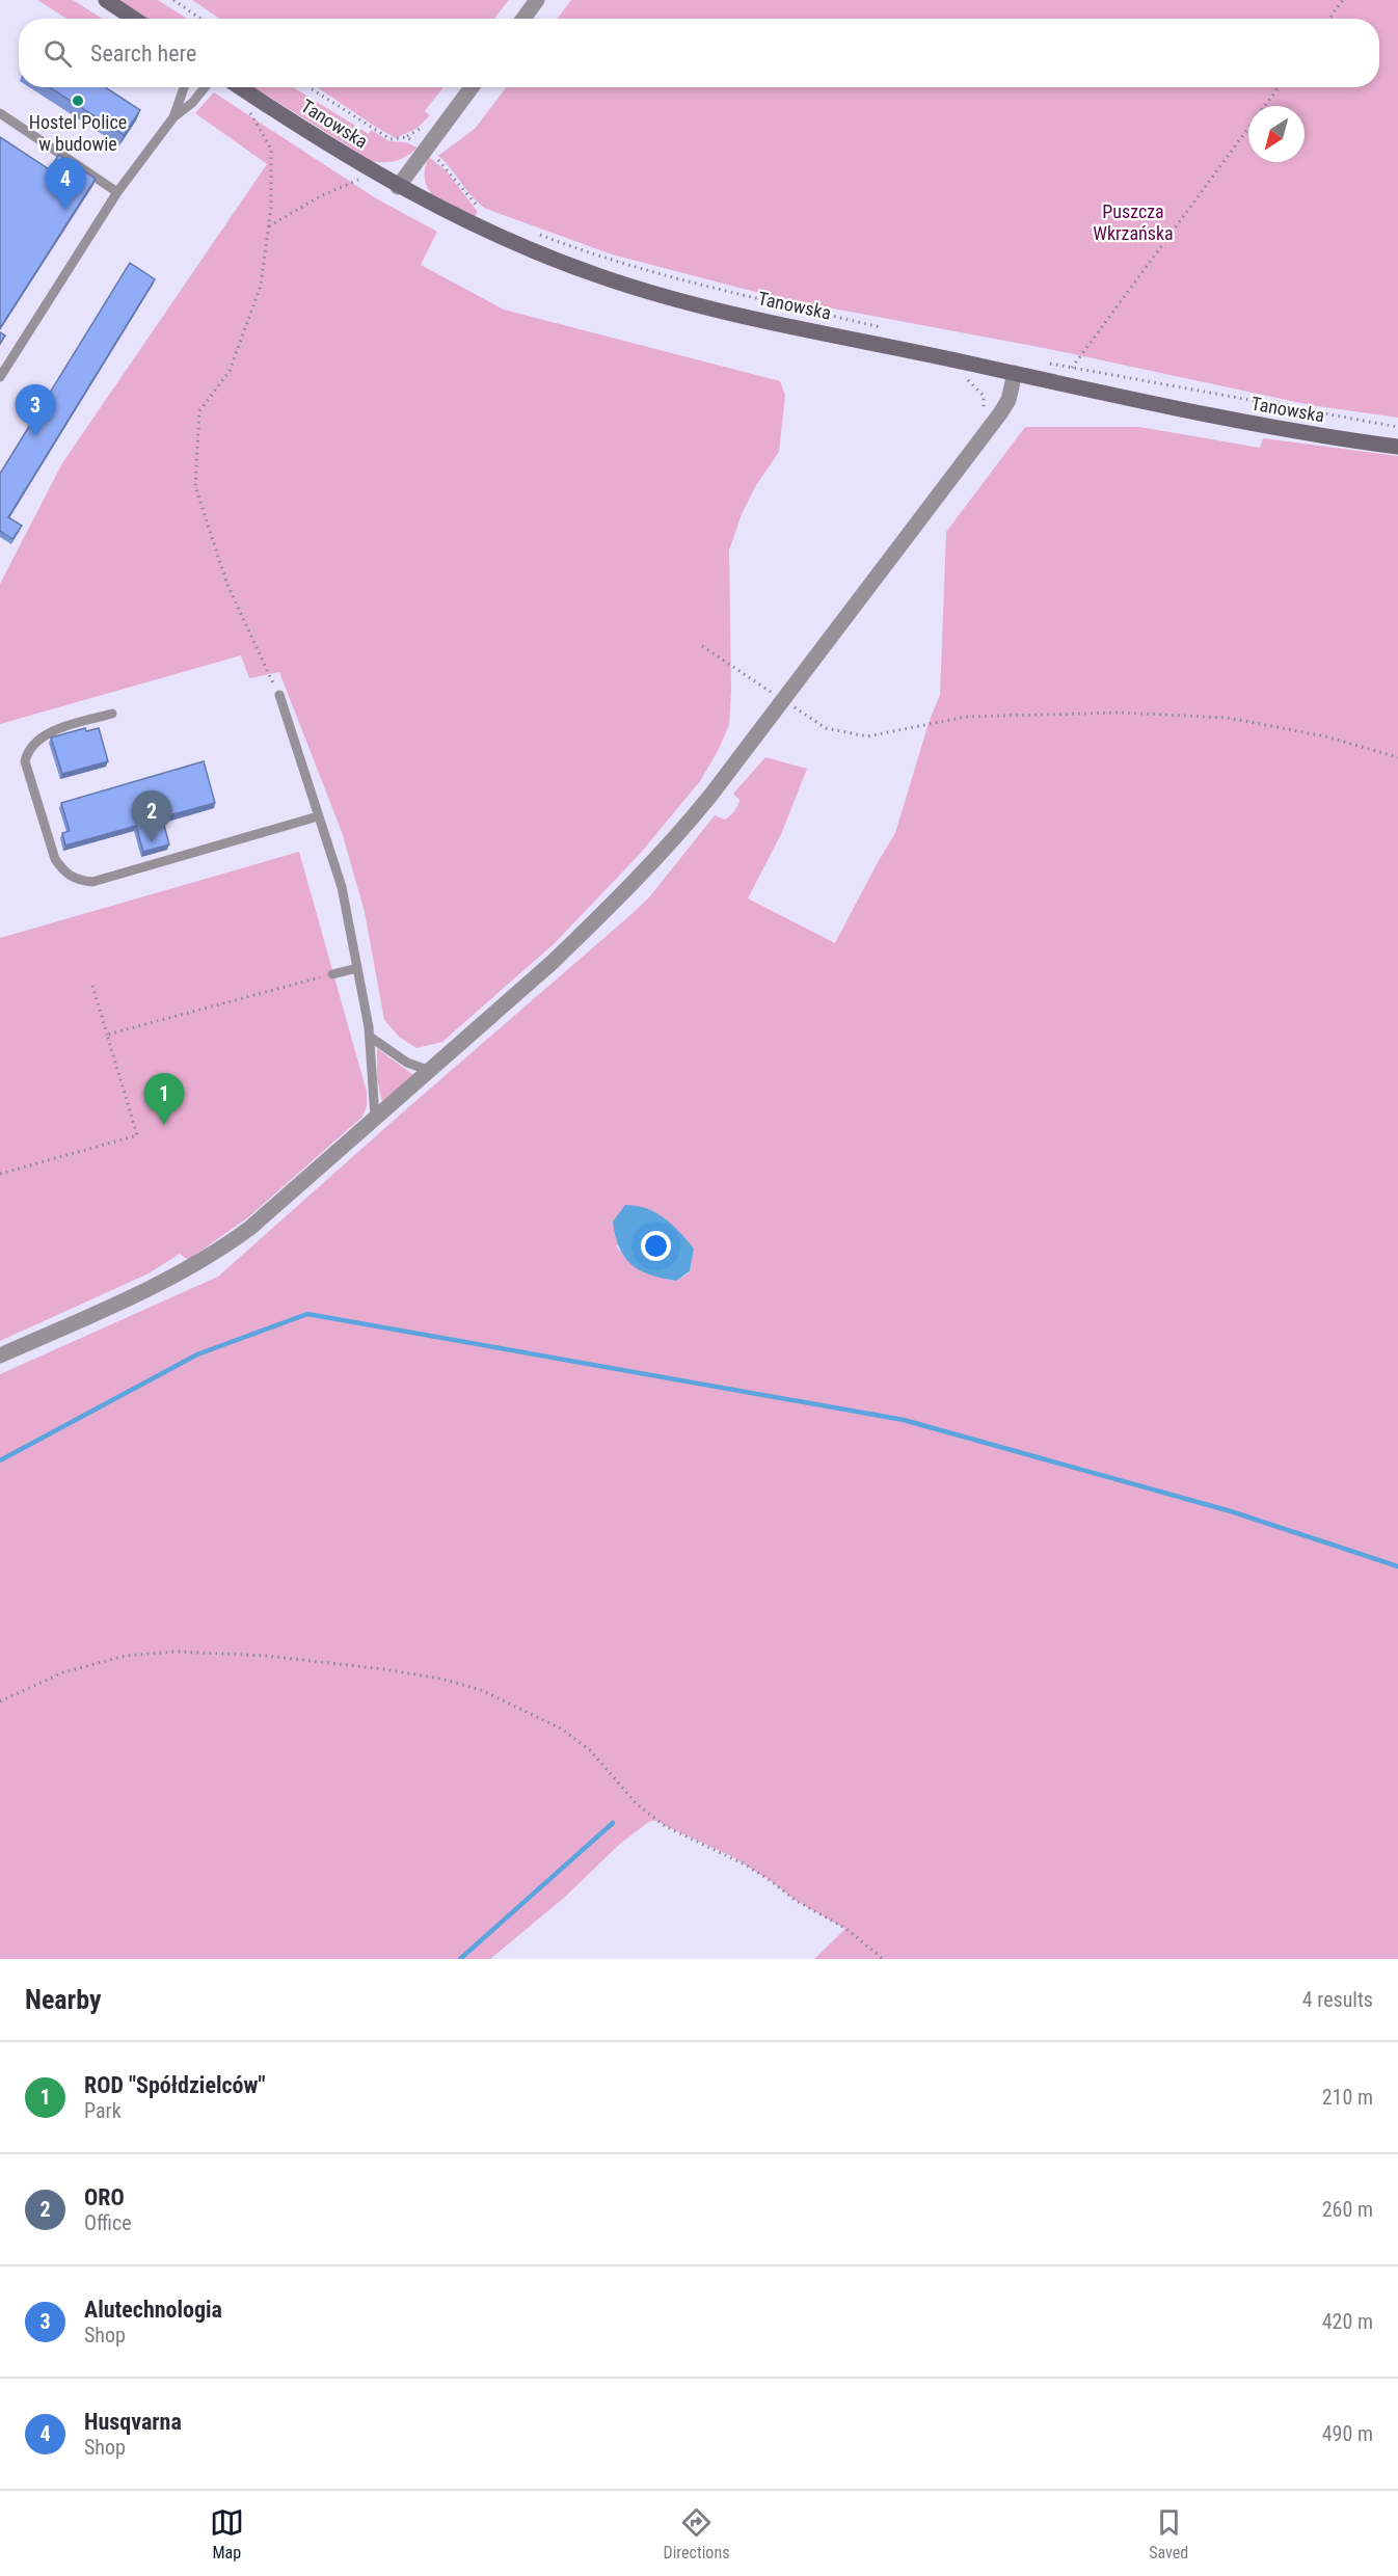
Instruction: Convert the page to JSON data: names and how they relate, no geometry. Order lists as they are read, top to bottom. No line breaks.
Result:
{"streets":{"main road":["Tanowska"]},"parks":["Puszcza Wkrzańska"],"places":["Hostel Police w budowie"],"north":"bottom left","page":{"search":"Search here","pins":["4","3","2","1"],"heading":["Nearby","4 results"],"list":[{"mark":"1","name":"ROD \"Spółdzielców\"","note":"Park","value":"210 m"},{"mark":"2","name":"ORO","note":"Office","value":"260 m"},{"mark":"3","name":"Alutechnologia","note":"Shop","value":"420 m"},{"mark":"4","name":"Husqvarna","note":"Shop","value":"490 m"}],"nav":["Map","Directions","Saved"]}}
